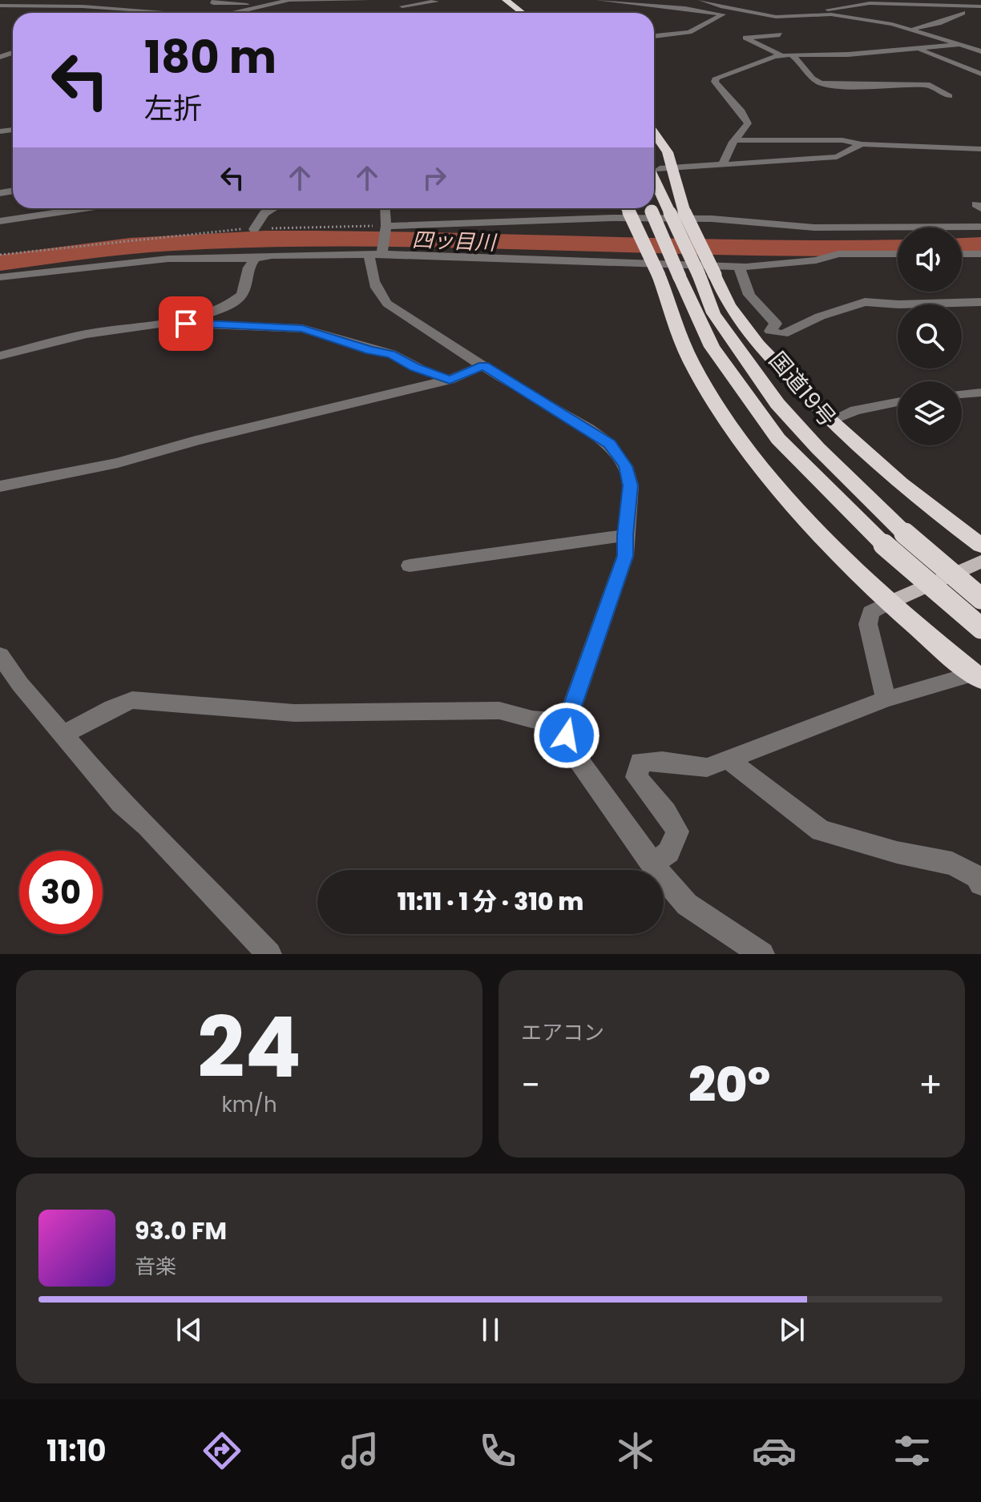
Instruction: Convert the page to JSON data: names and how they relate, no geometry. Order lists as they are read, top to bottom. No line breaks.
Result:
{"streets":{"highway":["国道19号"]},"water":["四ッ目川"],"page":{"turn":["180 m","左折"],"limit":"30","trip":"11:11 · 1 分 · 310 m","tile":[["24","km/h"],"エアコン"],"heat":["−","20°","+"],"song":["93.0 FM","音楽"],"tabs":"11:10"}}
